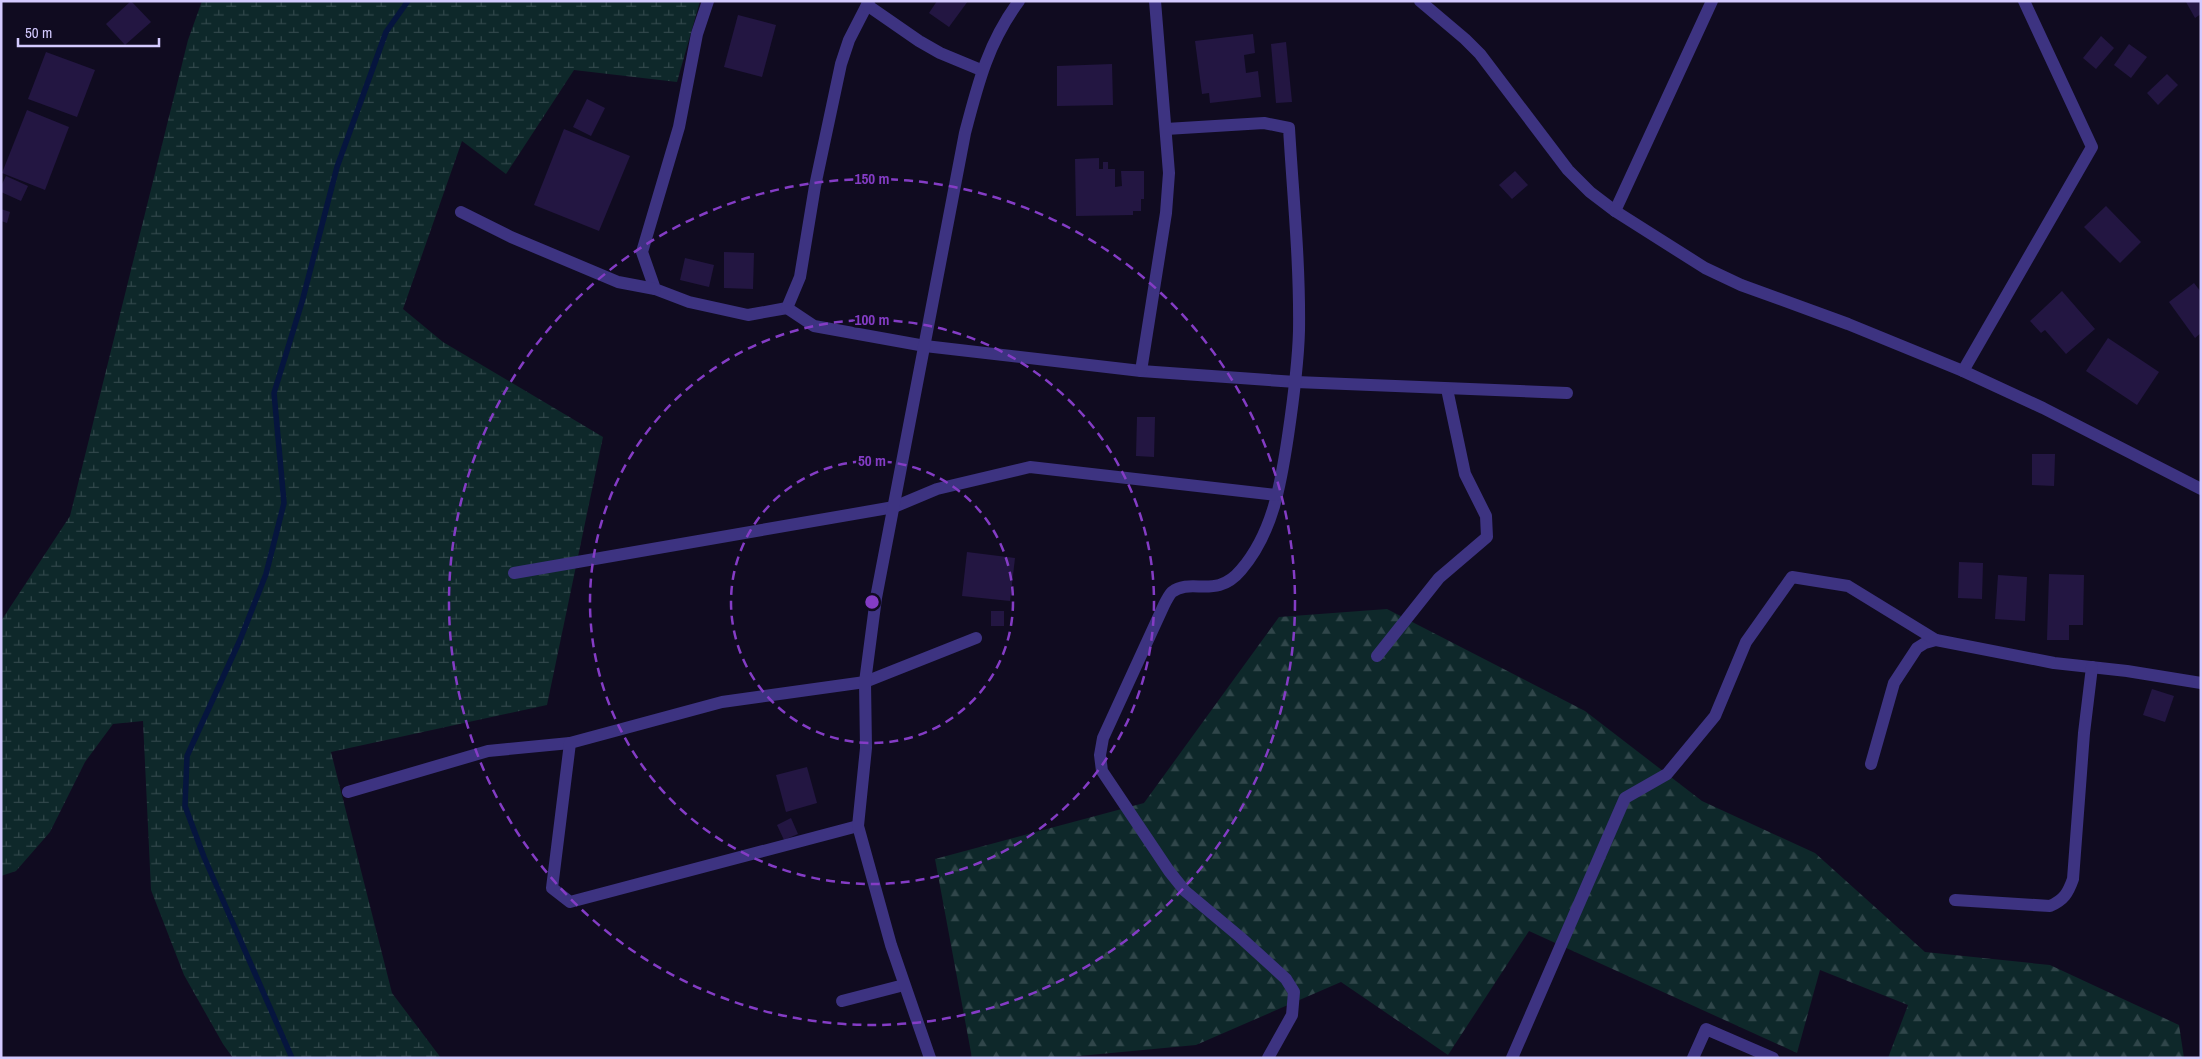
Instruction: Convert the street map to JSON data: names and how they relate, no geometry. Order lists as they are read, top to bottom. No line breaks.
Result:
{"scale_bar":"50 m","rings":["150 m","100 m","50 m"]}
